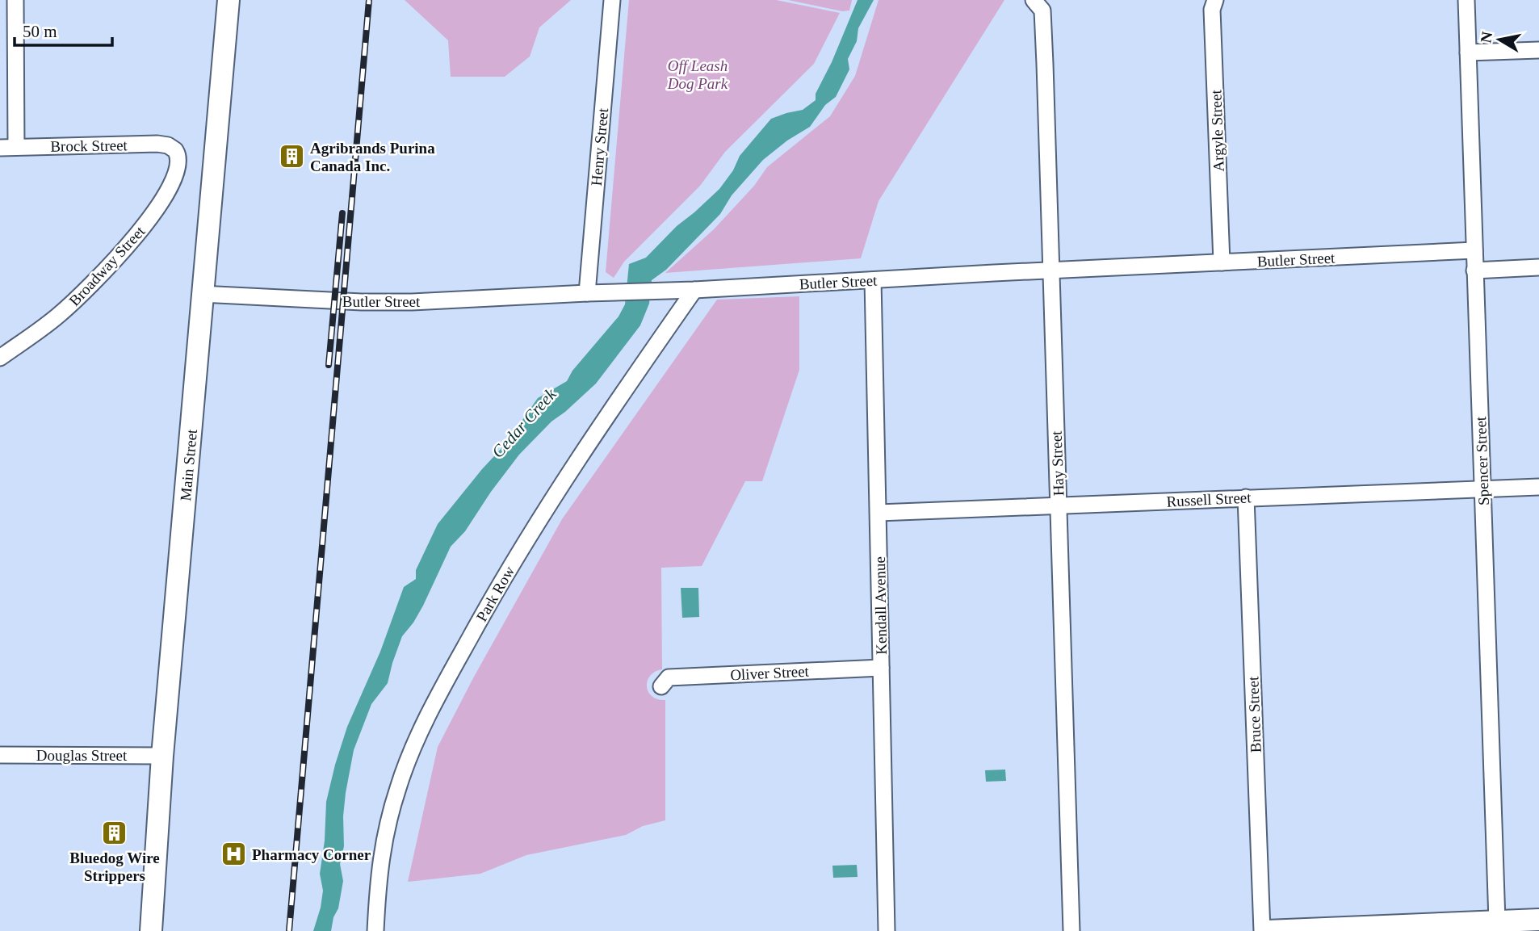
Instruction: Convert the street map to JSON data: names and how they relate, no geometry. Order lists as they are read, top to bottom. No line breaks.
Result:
{"streets":{"main road":["Main Street"],"street":["Argyle Street","Brock Street","Henry Street","Butler Street","Broadway Street","Spencer Street","Hay Street","Russell Street","Park Row","Kendall Avenue","Oliver Street","Bruce Street","Douglas Street"]},"crossings":[["Argyle Street","Butler Street"],["Brock Street","Broadway Street"],["Henry Street","Butler Street"],["Butler Street","Spencer Street"],["Butler Street","Hay Street"],["Butler Street","Main Street"],["Butler Street","Park Row"],["Butler Street","Kendall Avenue"],["Spencer Street","Russell Street"],["Hay Street","Russell Street"],["Main Street","Douglas Street"],["Russell Street","Kendall Avenue"],["Russell Street","Bruce Street"],["Kendall Avenue","Oliver Street"]],"water":["Cedar Creek"],"parks":["Off Leash Dog Park"],"places":{"building":["Agribrands Purina Canada Inc.","Bluedog Wire Strippers"],"hospital":["Pharmacy Corner"]},"scale_bar":"50 m","north":"left"}
